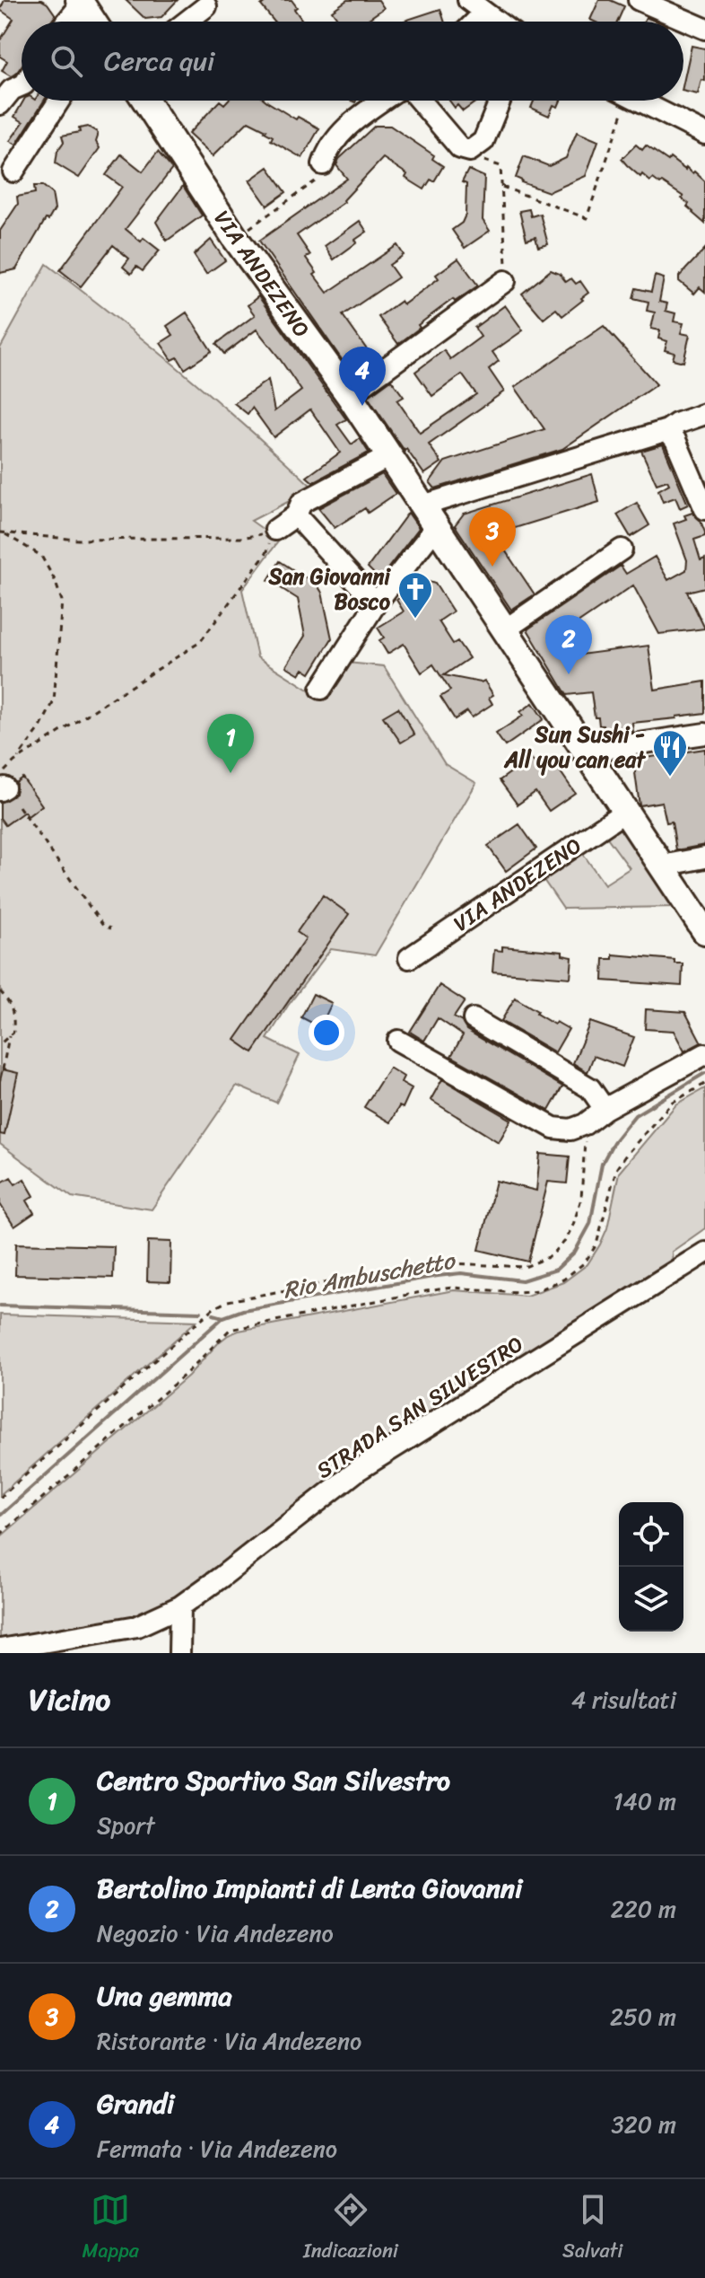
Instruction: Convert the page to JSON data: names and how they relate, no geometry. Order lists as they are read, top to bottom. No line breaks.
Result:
{"streets":{"main road":["VIA ANDEZENO"],"street":["STRADA SAN SILVESTRO"]},"water":["Rio Ambuschetto"],"places":{"church":["San Giovanni Bosco"],"restaurant":["Sun Sushi - All you can eat"]},"page":{"search":"Cerca qui","pins":["4","3","2","1"],"heading":["Vicino","4 risultati"],"list":[{"mark":"1","name":"Centro Sportivo San Silvestro","note":"Sport","value":"140 m"},{"mark":"2","name":"Bertolino Impianti di Lenta Giovanni","note":"Negozio · Via Andezeno","value":"220 m"},{"mark":"3","name":"Una gemma","note":"Ristorante · Via Andezeno","value":"250 m"},{"mark":"4","name":"Grandi","note":"Fermata · Via Andezeno","value":"320 m"}],"nav":["Mappa","Indicazioni","Salvati"]}}
